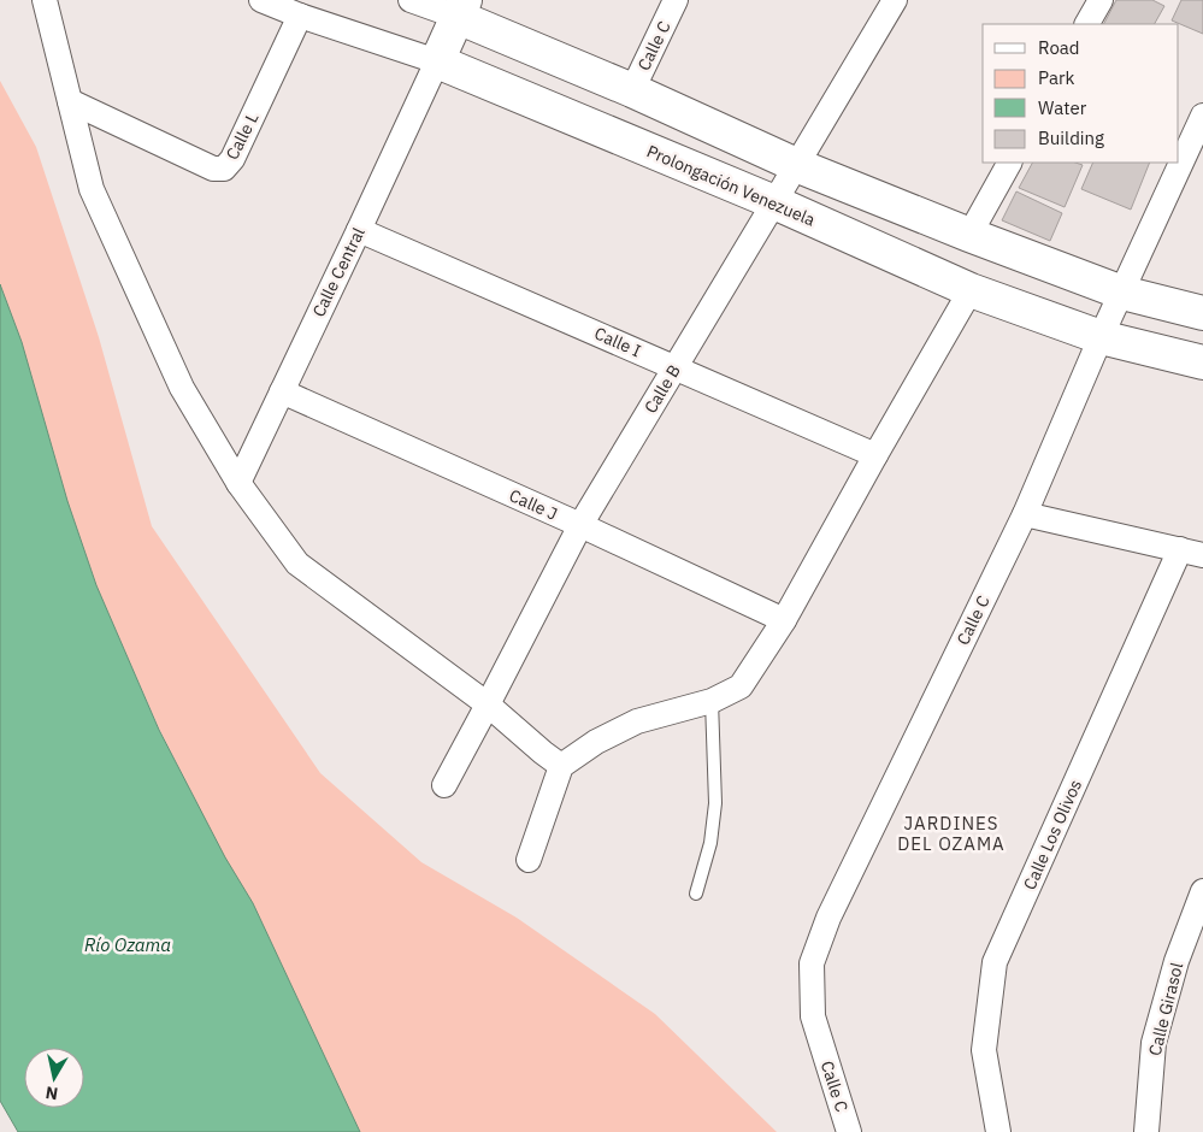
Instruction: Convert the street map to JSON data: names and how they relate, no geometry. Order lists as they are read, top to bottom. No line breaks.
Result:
{"streets":{"street":["Calle C","Calle L","Prolongación Venezuela","Calle Central","Calle I","Calle B","Calle J","Calle Los Olivos","Calle Girasol"]},"crossings":[["Calle C","Prolongación Venezuela"],["Calle L","Prolongación Venezuela"],["Prolongación Venezuela","Calle Central"],["Prolongación Venezuela","Calle B"],["Calle Central","Calle I"],["Calle Central","Calle J"],["Calle I","Calle B"],["Calle B","Calle J"]],"districts":["JARDINES DEL OZAMA"],"water":["Río Ozama"],"legend":["Road","Park","Water","Building"],"north":"bottom"}
